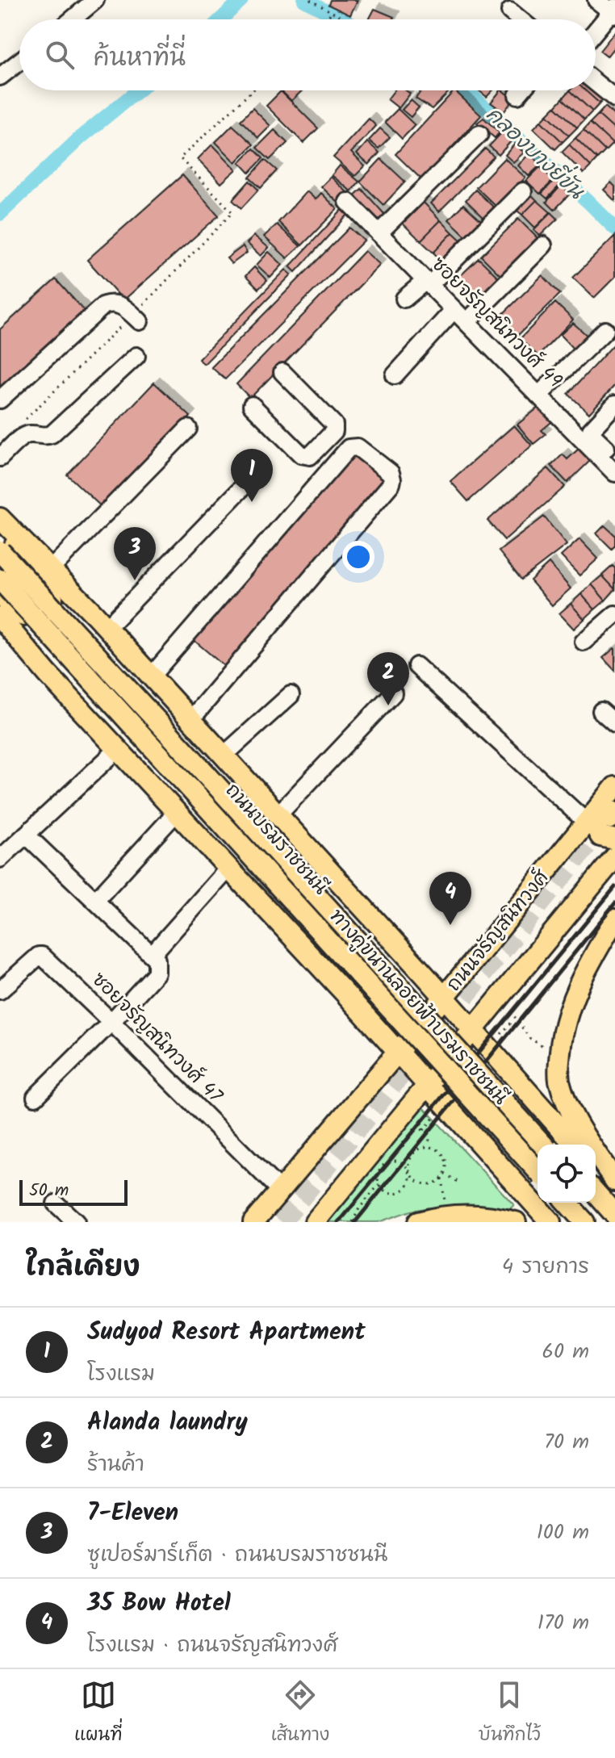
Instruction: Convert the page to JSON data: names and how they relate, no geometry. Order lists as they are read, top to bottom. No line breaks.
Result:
{"streets":{"main road":["ถนนบรมราชชนนี","ถนนจรัญสนิทวงศ์","ทางคู่ขนานลอยฟ้าบรมราชชนนี"],"street":["ซอยจรัญสนิทวงศ์ 49","ซอยจรัญสนิทวงศ์ 47"]},"crossings":[["ถนนบรมราชชนนี","ถนนจรัญสนิทวงศ์"],["ถนนจรัญสนิทวงศ์","ซอยจรัญสนิทวงศ์ 47"]],"water":["คลองบางยี่ขัน"],"scale_bar":"50 m","page":{"search":"ค้นหาที่นี่","pins":["1","3","2","4"],"scale":"50 m","heading":["ใกล้เคียง","4 รายการ"],"list":[{"mark":"1","name":"Sudyod Resort Apartment","note":"โรงแรม","value":"60 m"},{"mark":"2","name":"Alanda laundry","note":"ร้านค้า","value":"70 m"},{"mark":"3","name":"7-Eleven","note":"ซูเปอร์มาร์เก็ต · ถนนบรมราชชนนี","value":"100 m"},{"mark":"4","name":"35 Bow Hotel","note":"โรงแรม · ถนนจรัญสนิทวงศ์","value":"170 m"}],"nav":["แผนที่","เส้นทาง","บันทึกไว้"]}}
